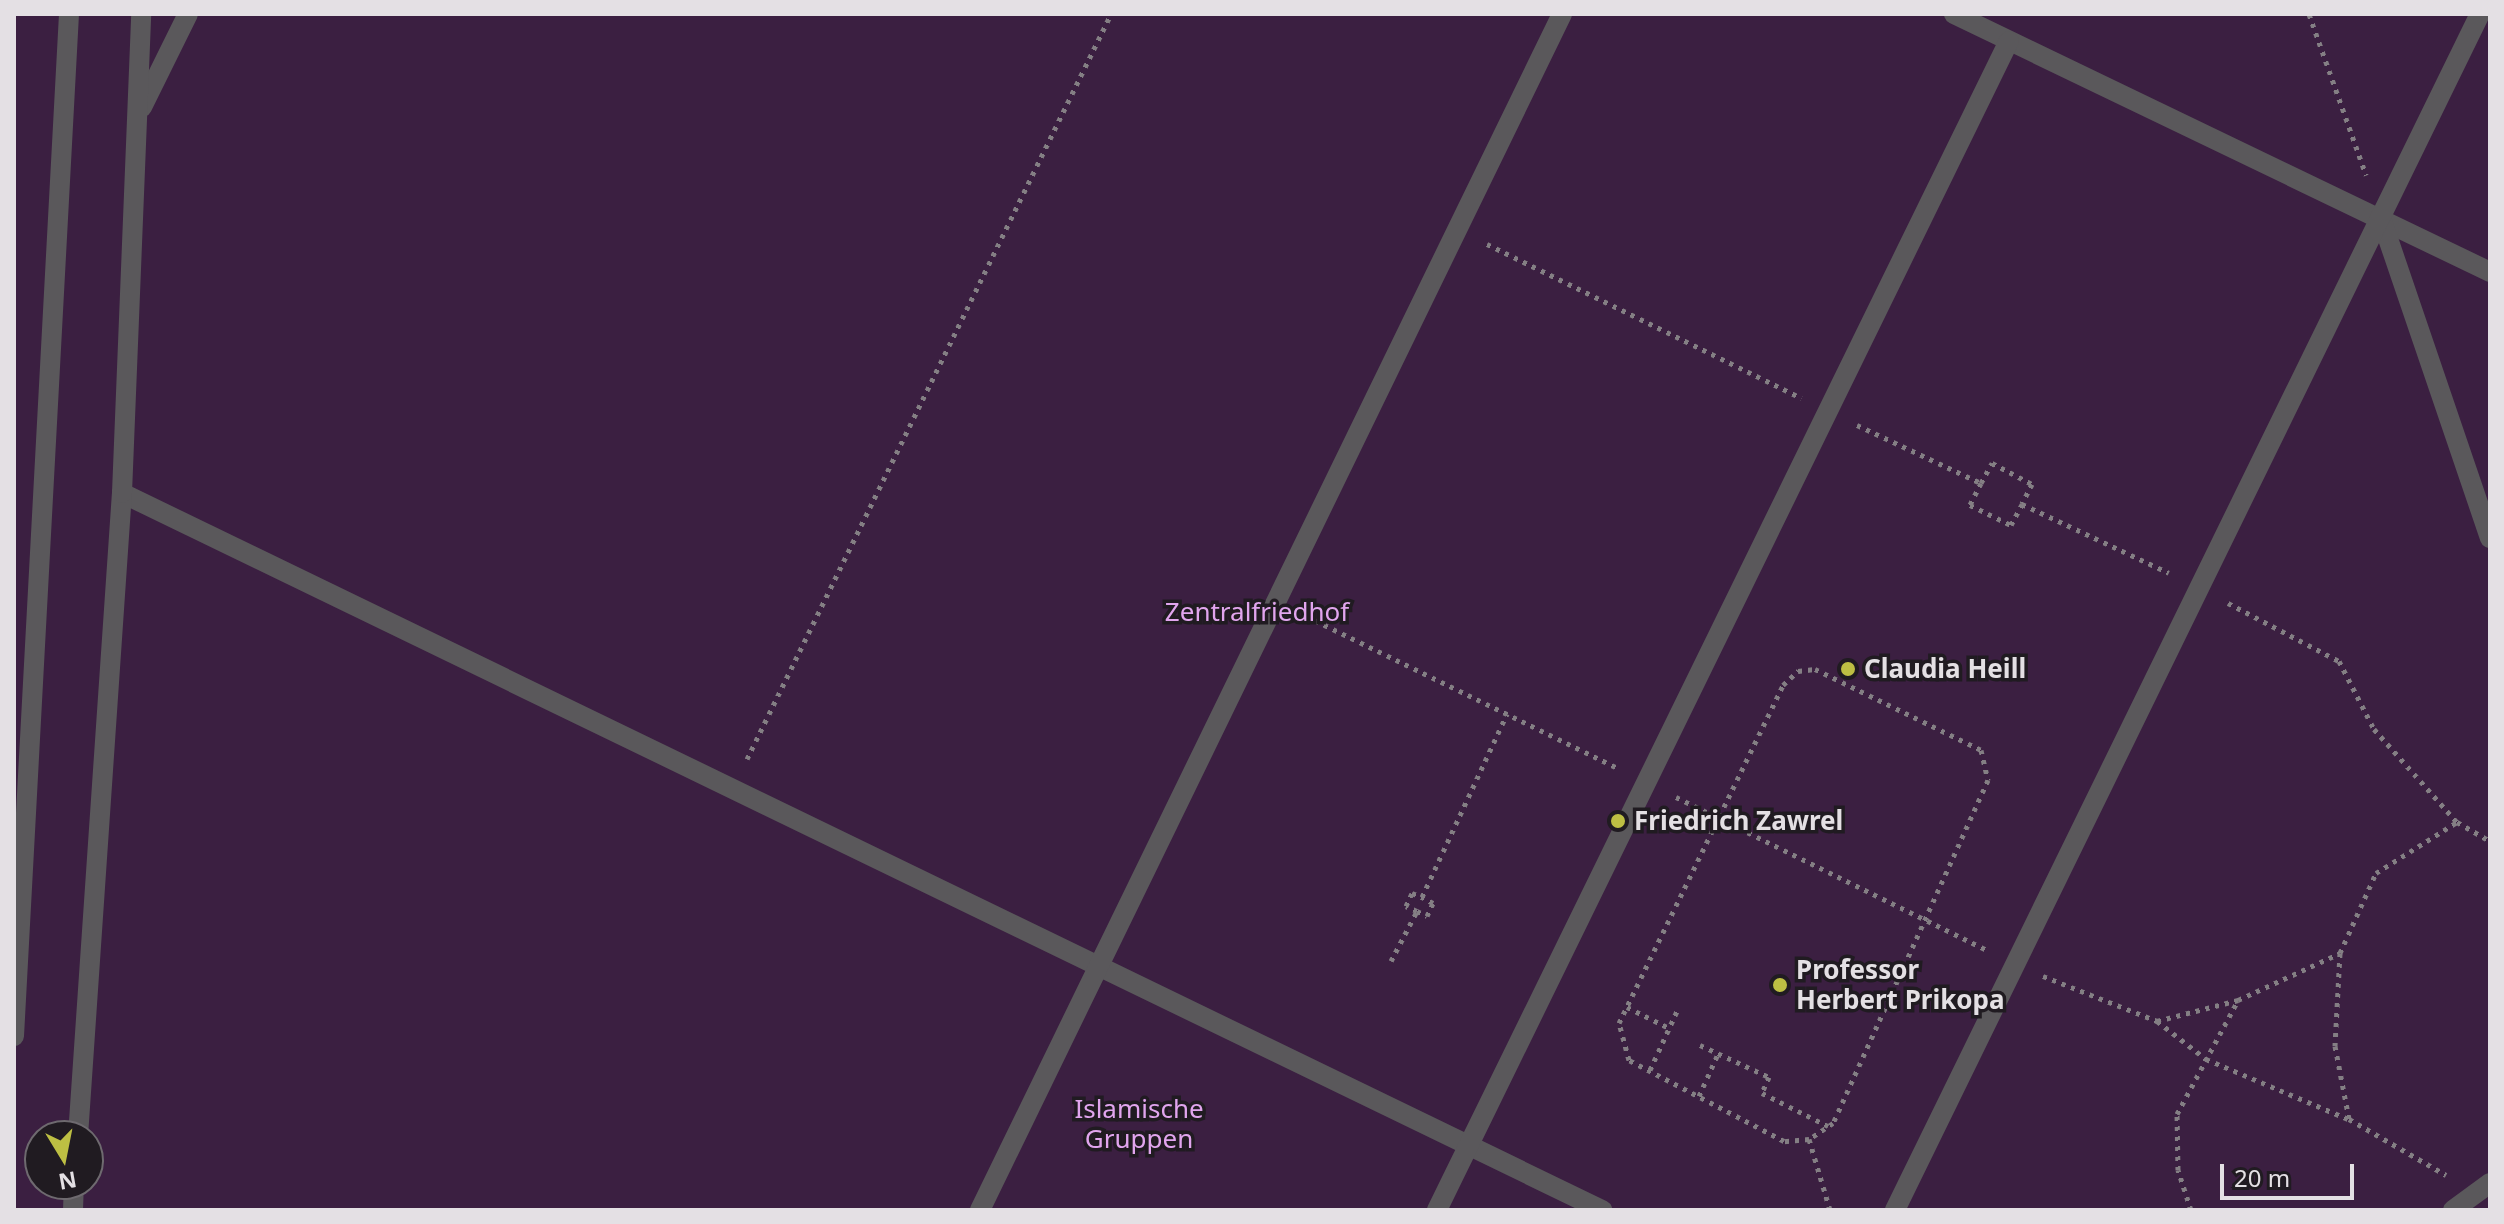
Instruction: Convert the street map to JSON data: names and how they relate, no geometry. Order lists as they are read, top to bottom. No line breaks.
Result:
{"parks":["Zentralfriedhof","Islamische Gruppen"],"places":["Claudia Heill","Friedrich Zawrel","Professor Herbert Prikopa"],"scale_bar":"20 m","north":"bottom"}
